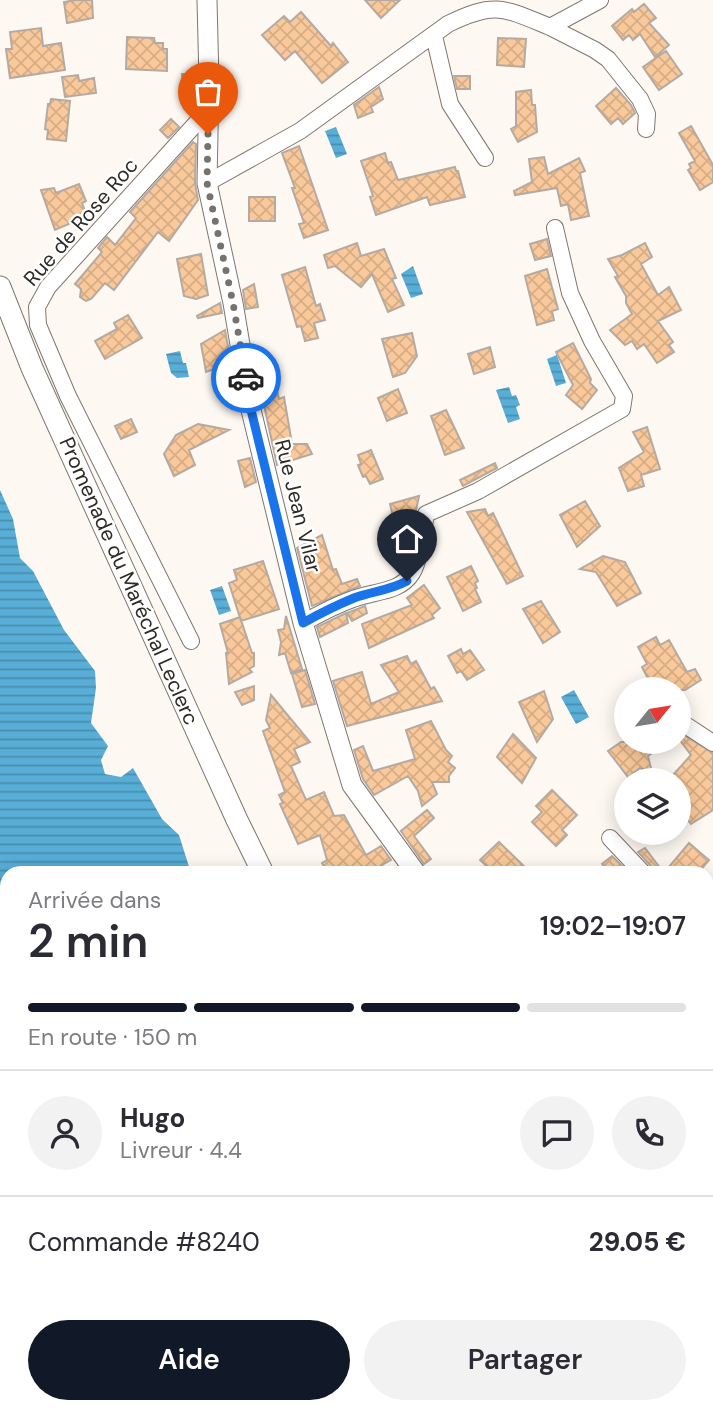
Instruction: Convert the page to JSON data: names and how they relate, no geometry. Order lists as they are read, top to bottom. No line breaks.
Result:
{"streets":{"main road":["Promenade du Maréchal Leclerc"],"street":["Rue de Rose Roc","Rue Jean Vilar"]},"crossings":[["Rue de Rose Roc","Rue Jean Vilar"],["Rue de Rose Roc","Promenade du Maréchal Leclerc"]],"north":"top right","page":{"heading":["2 min","Arrivée dans","19:02–19:07"],"panel":["Hugo","Livreur · 4.4","Commande #8240","29.05 €"],"bar":"En route · 150 m","buttons":["Aide","Partager"]}}
